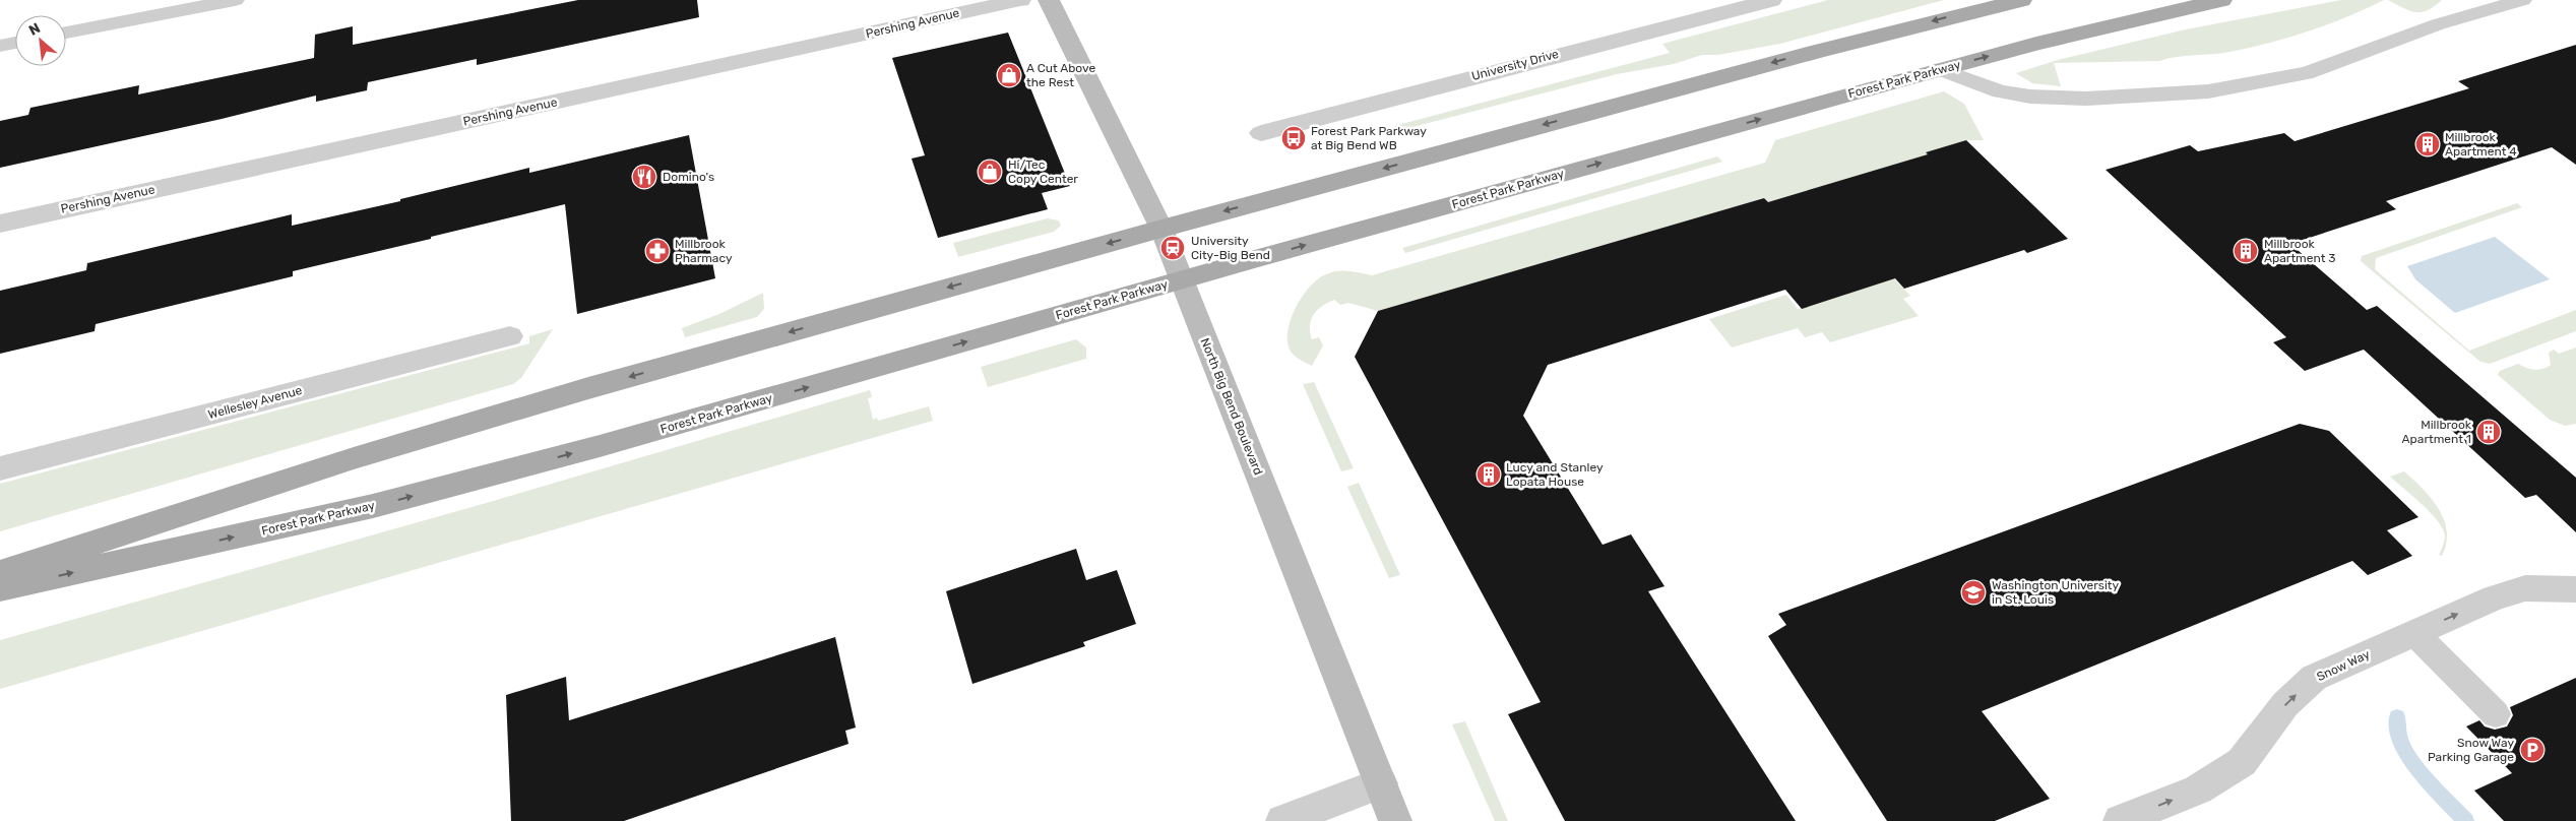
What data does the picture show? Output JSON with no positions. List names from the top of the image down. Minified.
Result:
{"streets":{"main road":["Forest Park Parkway","North Big Bend Boulevard"],"street":["Pershing Avenue","University Drive","Wellesley Avenue","Snow Way"]},"crossings":[["Forest Park Parkway","North Big Bend Boulevard"]],"one_way":["Snow Way"],"places":{"shop":["A Cut Above the Rest","Hi/Tec Copy Center"],"bus stop":["Forest Park Parkway at Big Bend WB"],"building":["Millbrook Apartment 4","Millbrook Apartment 3","Millbrook Apartment 1","Lucy and Stanley Lopata House"],"restaurant":["Domino's"],"station":["University City-Big Bend"],"pharmacy":["Millbrook Pharmacy"],"school or university":["Washington University in St. Louis"],"parking":["Snow Way Parking Garage"]},"north":"top left"}
